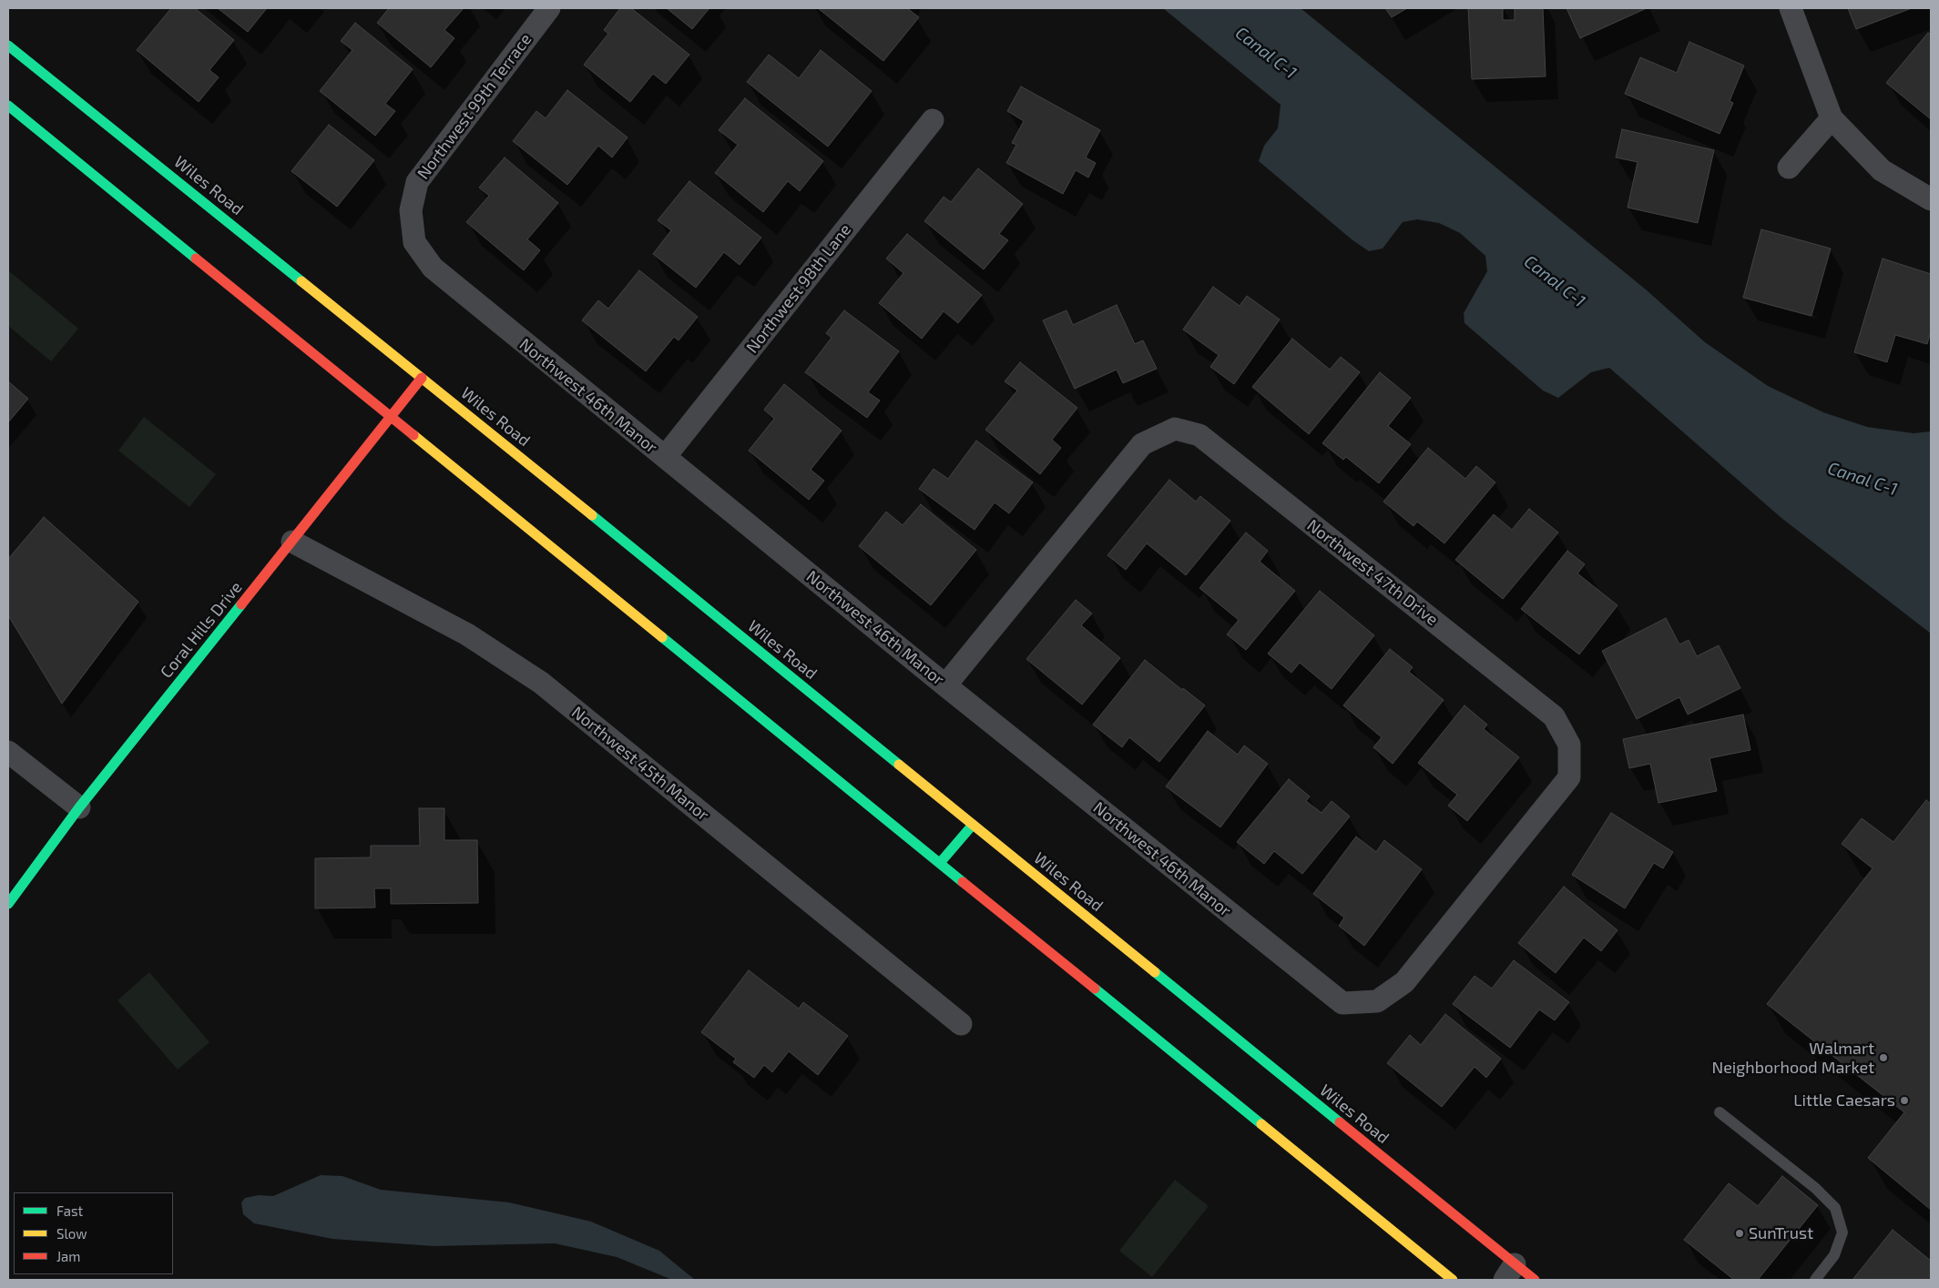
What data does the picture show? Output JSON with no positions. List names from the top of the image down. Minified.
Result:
{"streets":{"main road":["Wiles Road","Coral Hills Drive"],"street":["Northwest 99th Terrace","Northwest 98th Lane","Northwest 46th Manor","Northwest 47th Drive","Northwest 45th Manor"]},"crossings":[["Northwest 99th Terrace","Northwest 46th Manor"],["Wiles Road","Coral Hills Drive"],["Northwest 98th Lane","Northwest 46th Manor"],["Northwest 46th Manor","Northwest 47th Drive"],["Coral Hills Drive","Northwest 45th Manor"]],"water":["Canal C-1"],"places":["Walmart Neighborhood Market","Little Caesars","SunTrust"],"legend":["Fast","Slow","Jam"]}
